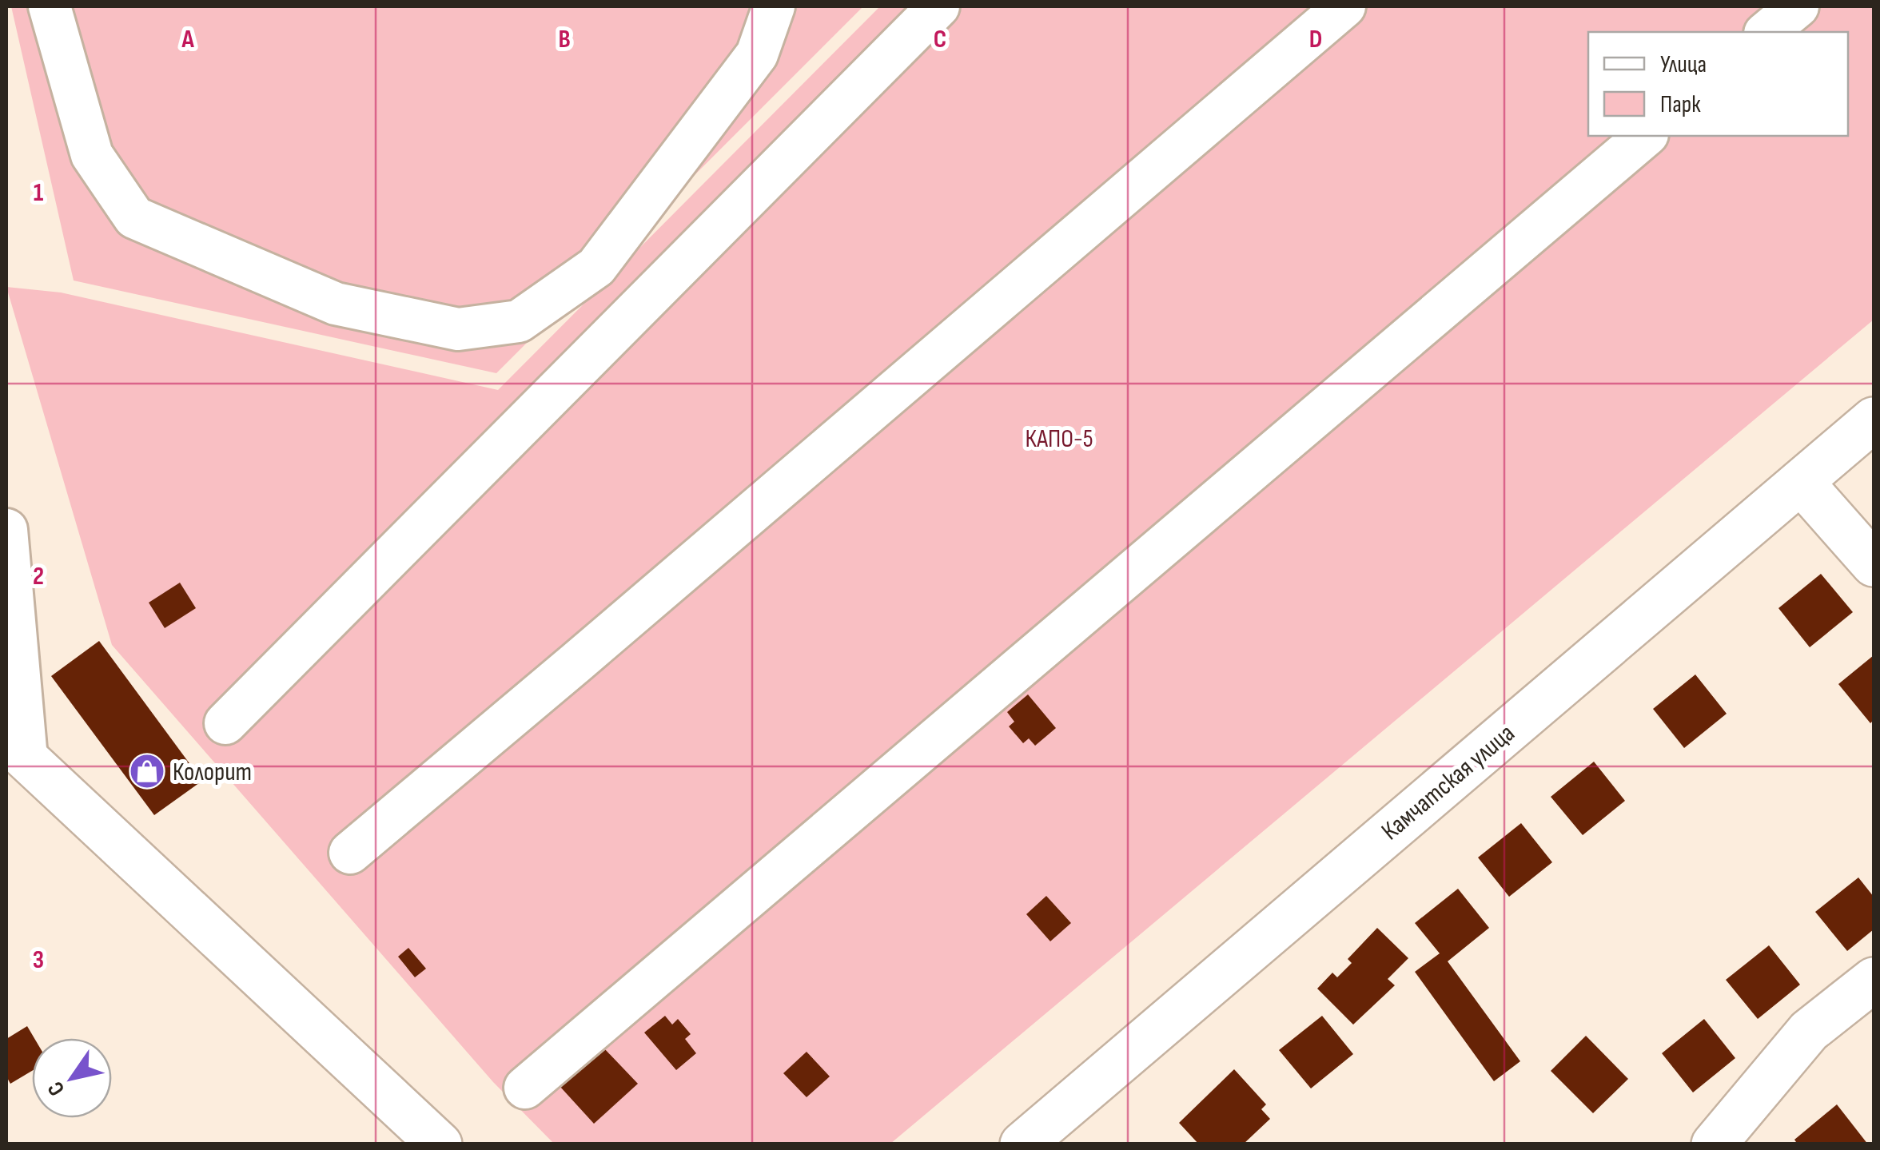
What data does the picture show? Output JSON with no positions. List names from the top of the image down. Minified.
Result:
{"streets":{"main road":["Камчатская улица"]},"parks":["КАПО-5"],"places":{"shop":["Колорит"]},"legend":["Улица","Парк"],"north":"bottom left","grid":{"columns":["A","B","C","D"],"rows":["1","2","3"]}}
